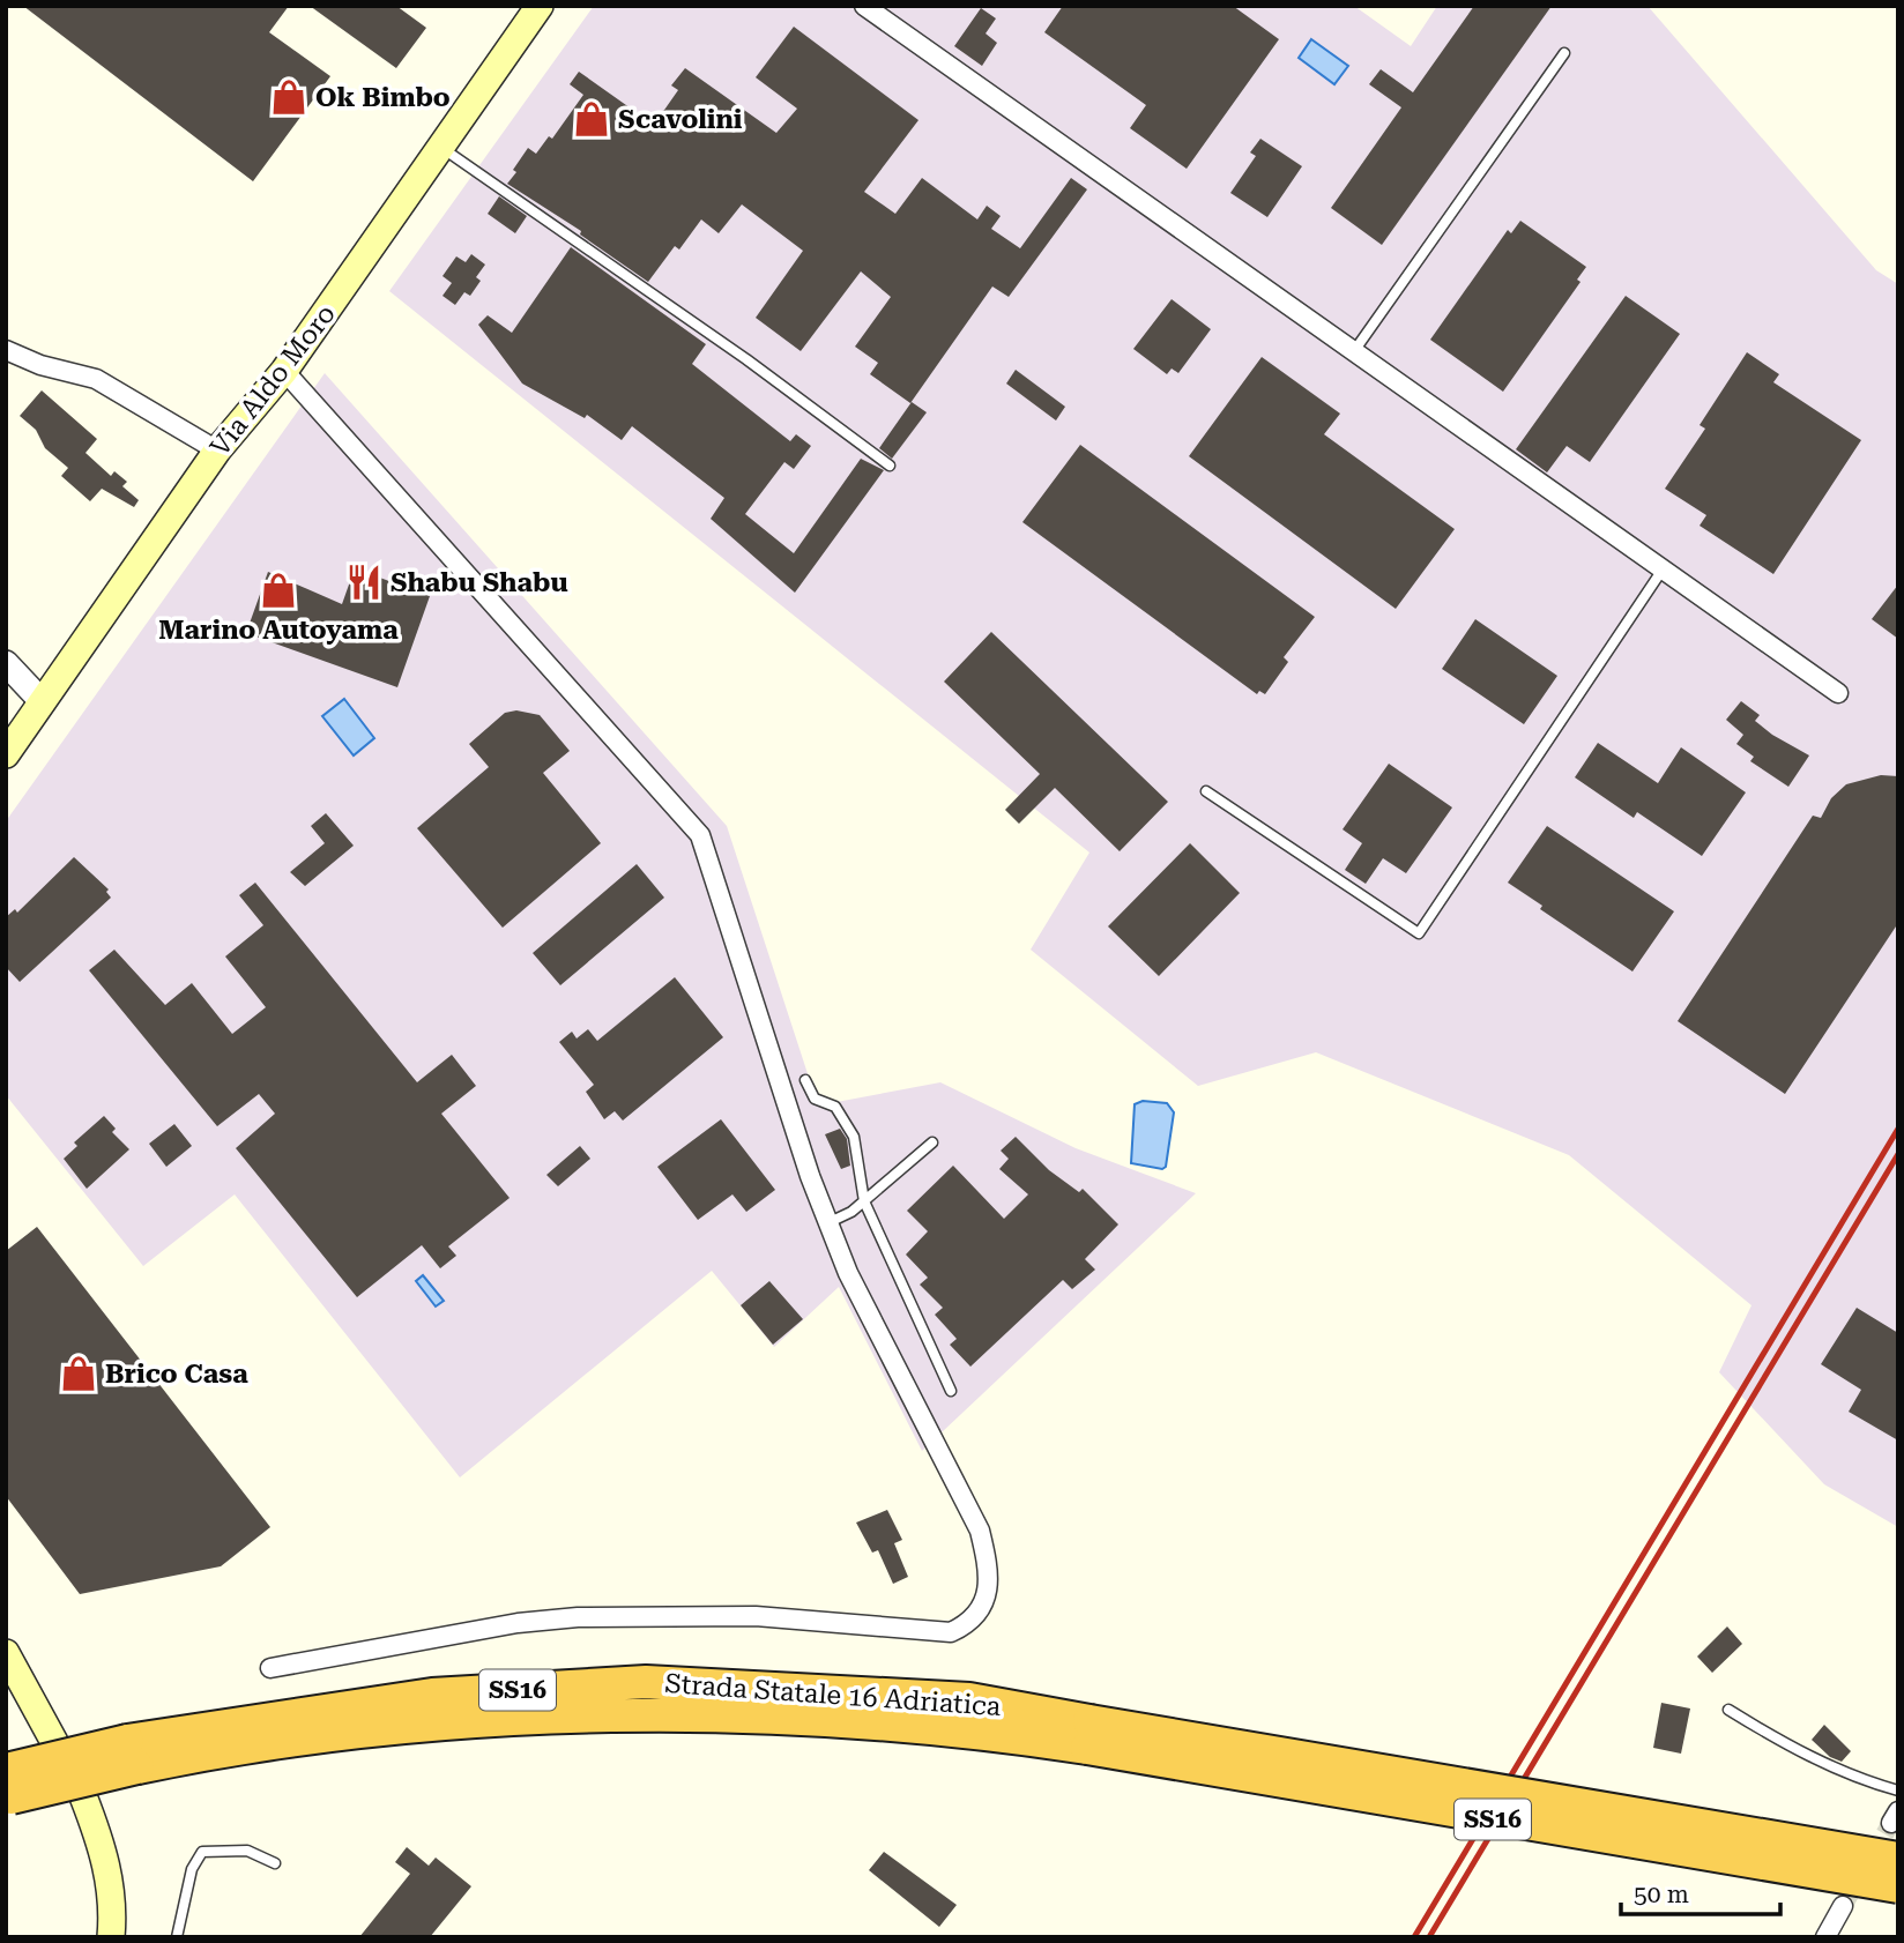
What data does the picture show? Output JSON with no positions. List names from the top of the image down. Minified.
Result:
{"streets":{"highway":["SS16","Strada Statale 16 Adriatica"],"main road":["Via Aldo Moro"]},"places":{"shop":["Ok Bimbo","Scavolini","Marino Autoyama","Brico Casa"],"restaurant":["Shabu Shabu"]},"scale_bar":"50 m"}
